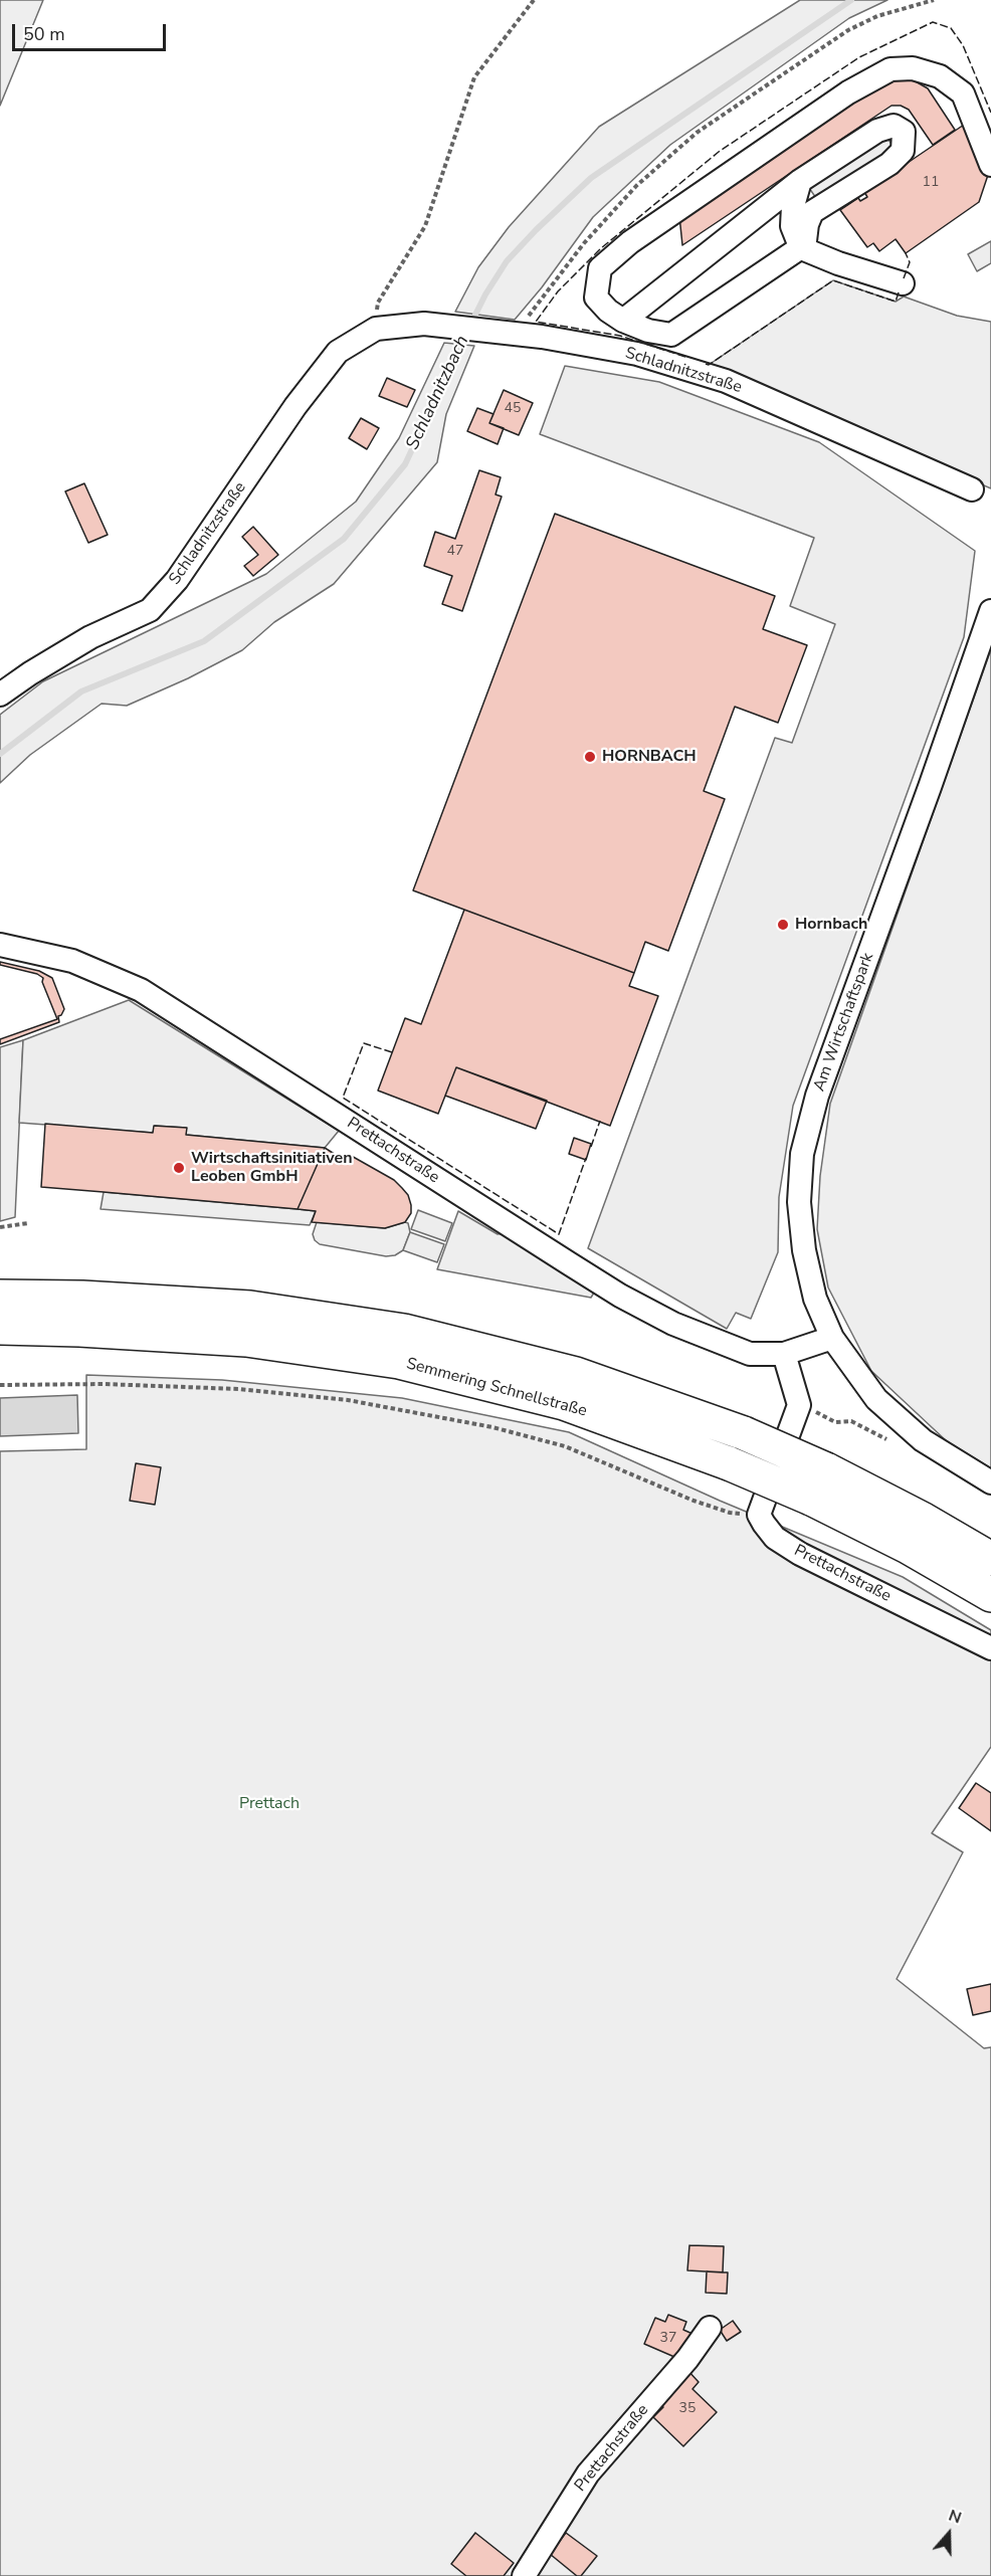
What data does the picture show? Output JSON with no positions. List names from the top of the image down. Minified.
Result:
{"streets":{"highway":["Semmering Schnellstraße"],"street":["Schladnitzstraße","Am Wirtschaftspark","Prettachstraße"]},"crossings":[["Am Wirtschaftspark","Prettachstraße"]],"water":["Schladnitzbach"],"parks":["Prettach"],"places":["HORNBACH","Hornbach","Wirtschaftsinitiativen Leoben GmbH"],"house_numbers":["11","45","47","37","35"],"scale_bar":"50 m","north":"top"}
